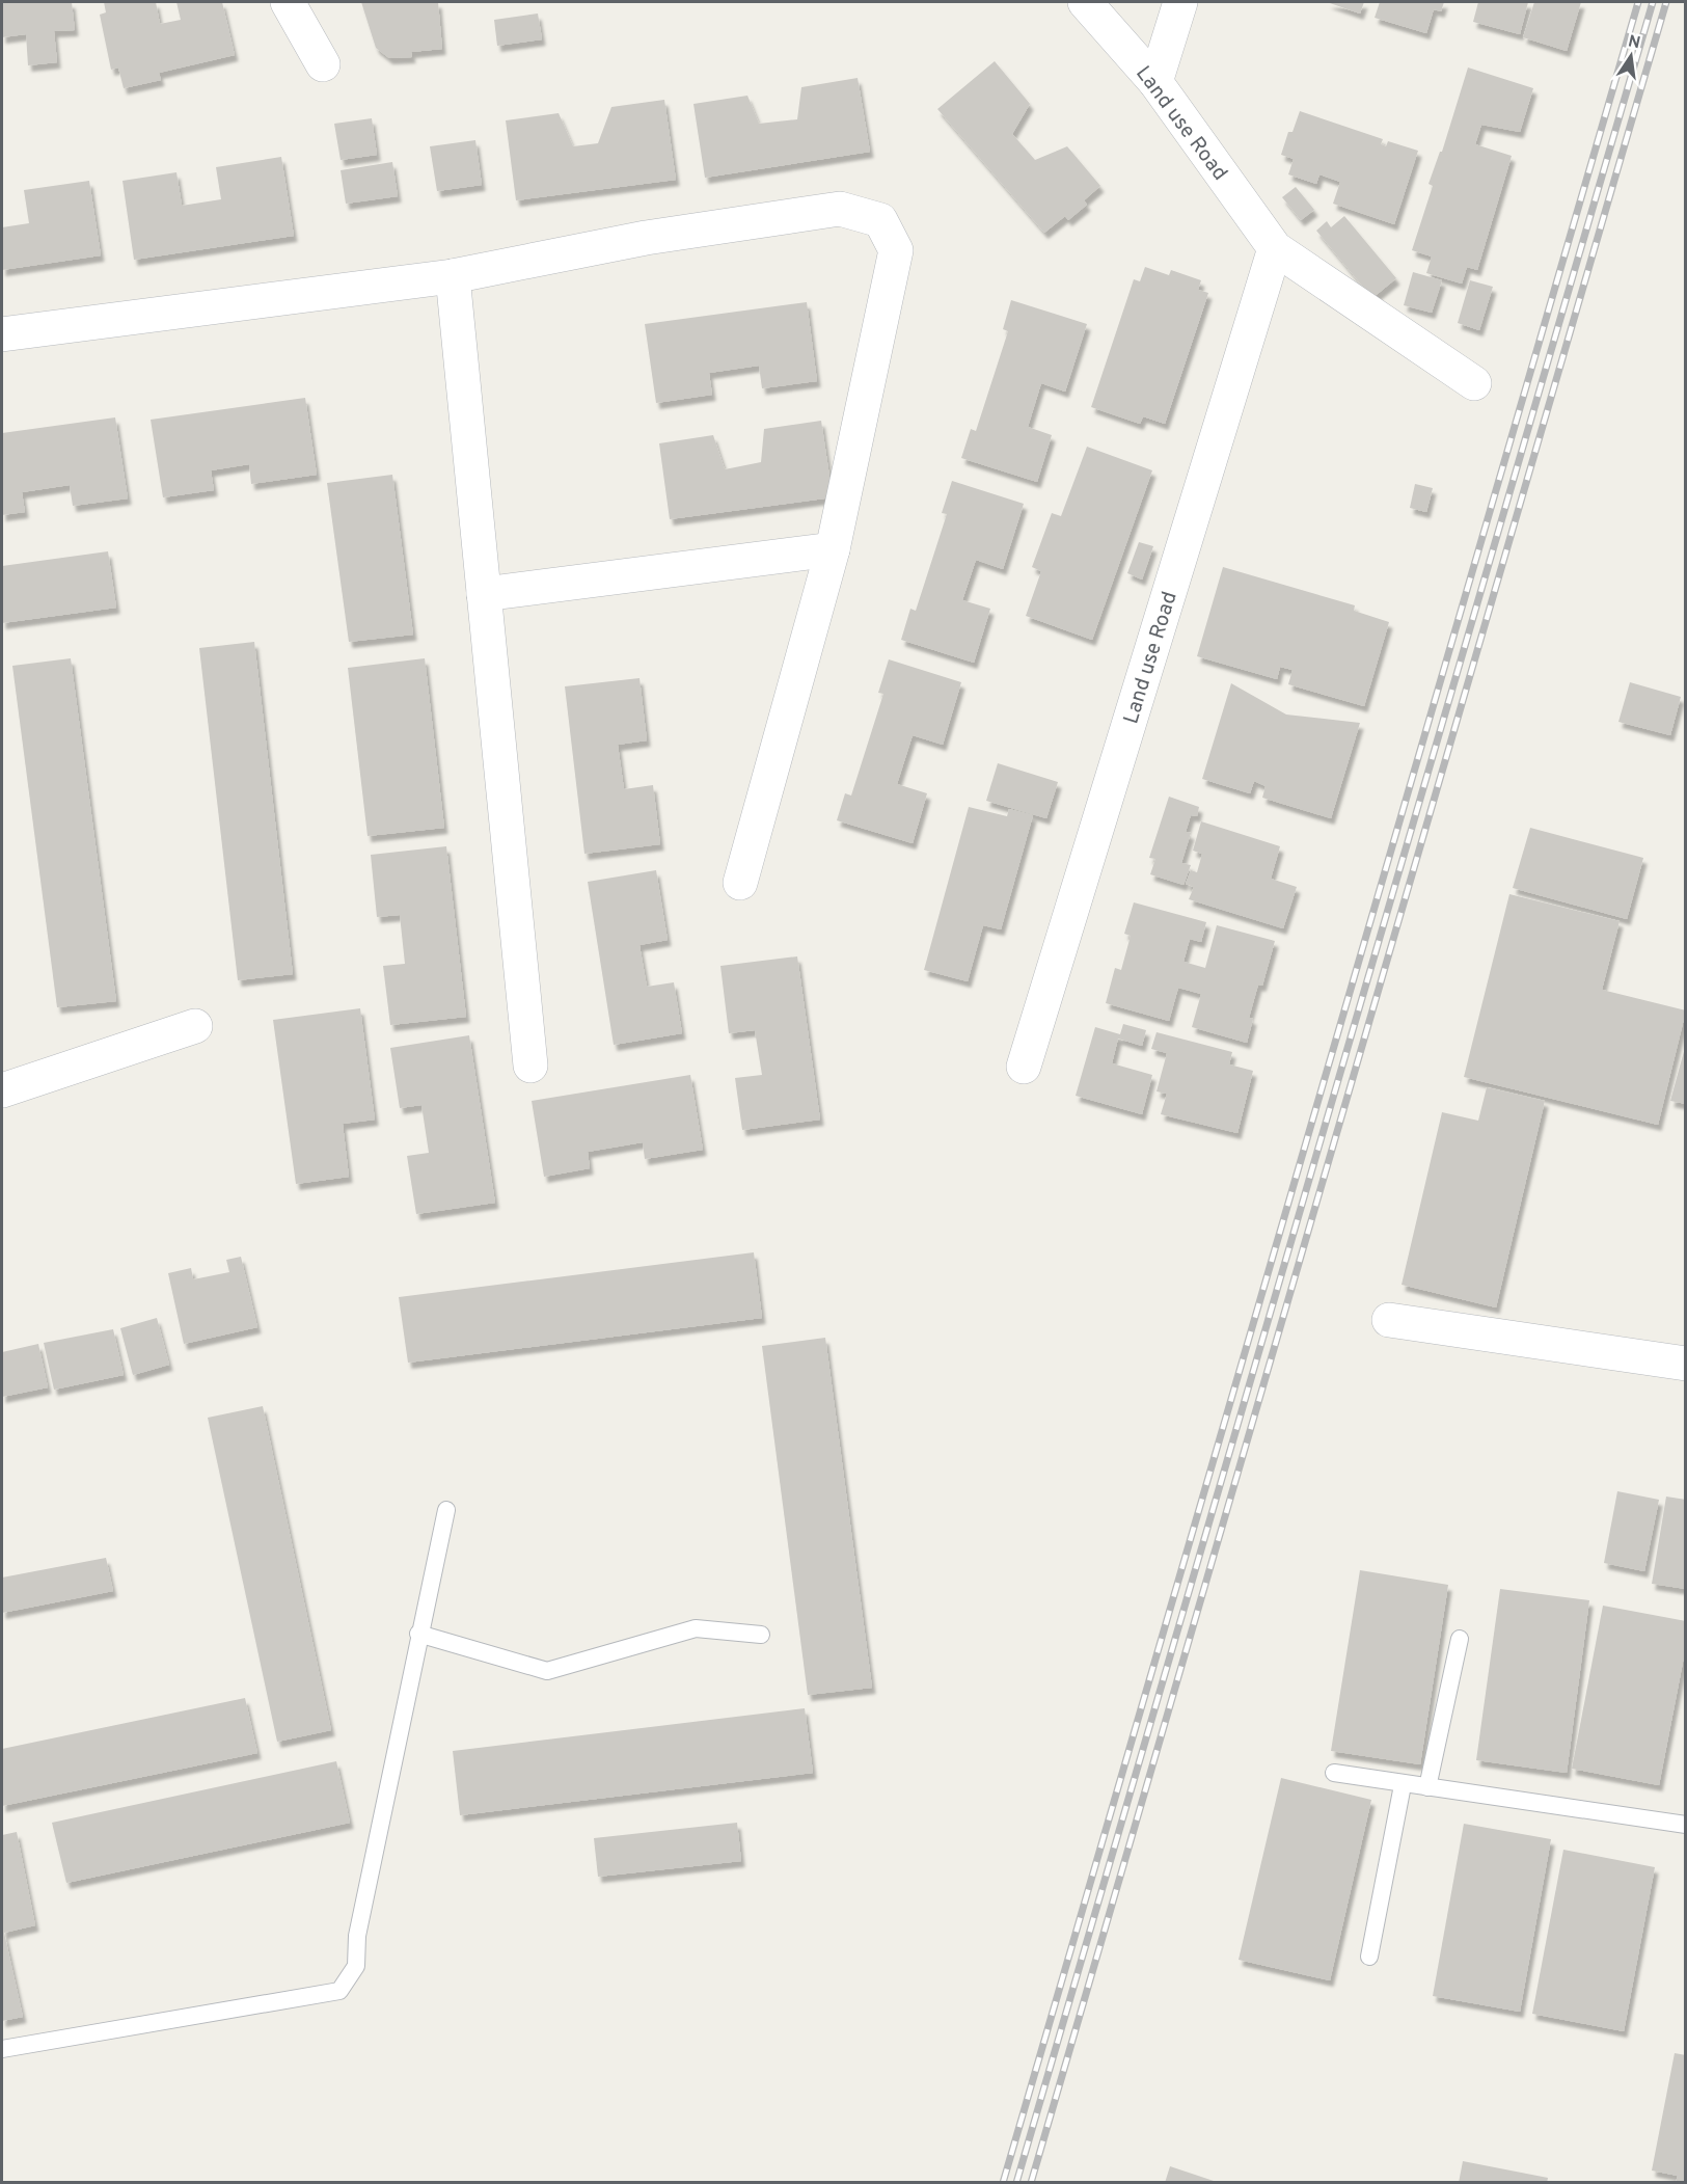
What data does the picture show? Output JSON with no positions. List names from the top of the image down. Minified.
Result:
{"streets":{"street":["Land use Road"]},"north":"top"}
